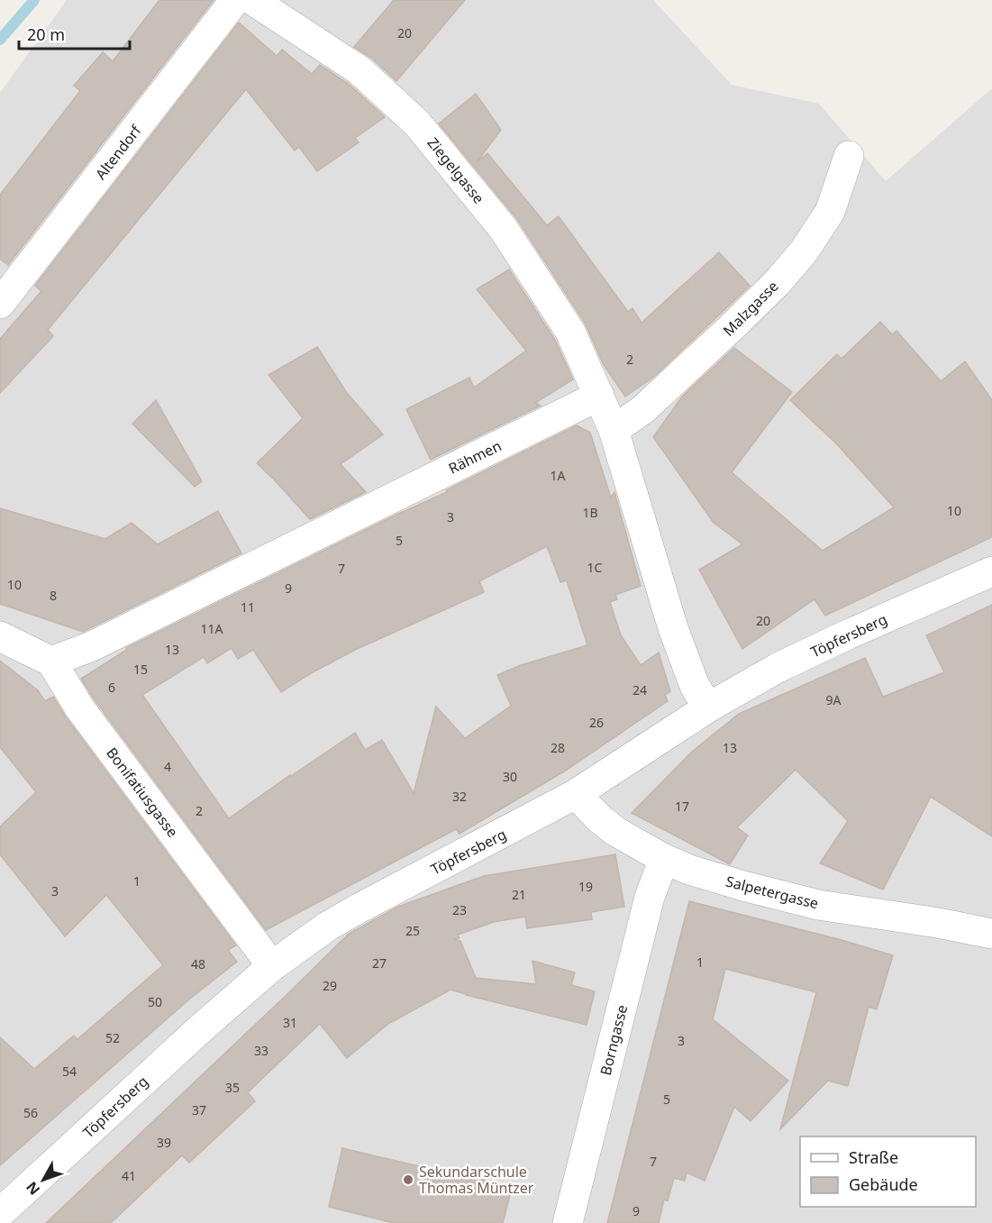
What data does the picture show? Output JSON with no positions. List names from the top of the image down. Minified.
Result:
{"streets":{"street":["Altendorf","Ziegelgasse","Malzgasse","Rähmen","Töpfersberg","Bonifatiusgasse","Salpetergasse","Borngasse"]},"crossings":[["Ziegelgasse","Rähmen"],["Rähmen","Bonifatiusgasse"],["Töpfersberg","Bonifatiusgasse"],["Töpfersberg","Salpetergasse"],["Salpetergasse","Borngasse"]],"places":["Sekundarschule Thomas Müntzer"],"house_numbers":["20","2","1A","10","1B","3","5","1C","7","10","9","8","11","20","11A","13","15","6","24","9A","26","28","13","4","30","32","17","2","1","19","3","21","23","25","1","27","48","29","50","31","52","3","33","54","35","5","37","56","39","7","41","9"],"legend":["Straße","Gebäude"],"scale_bar":"20 m","north":"bottom left"}
